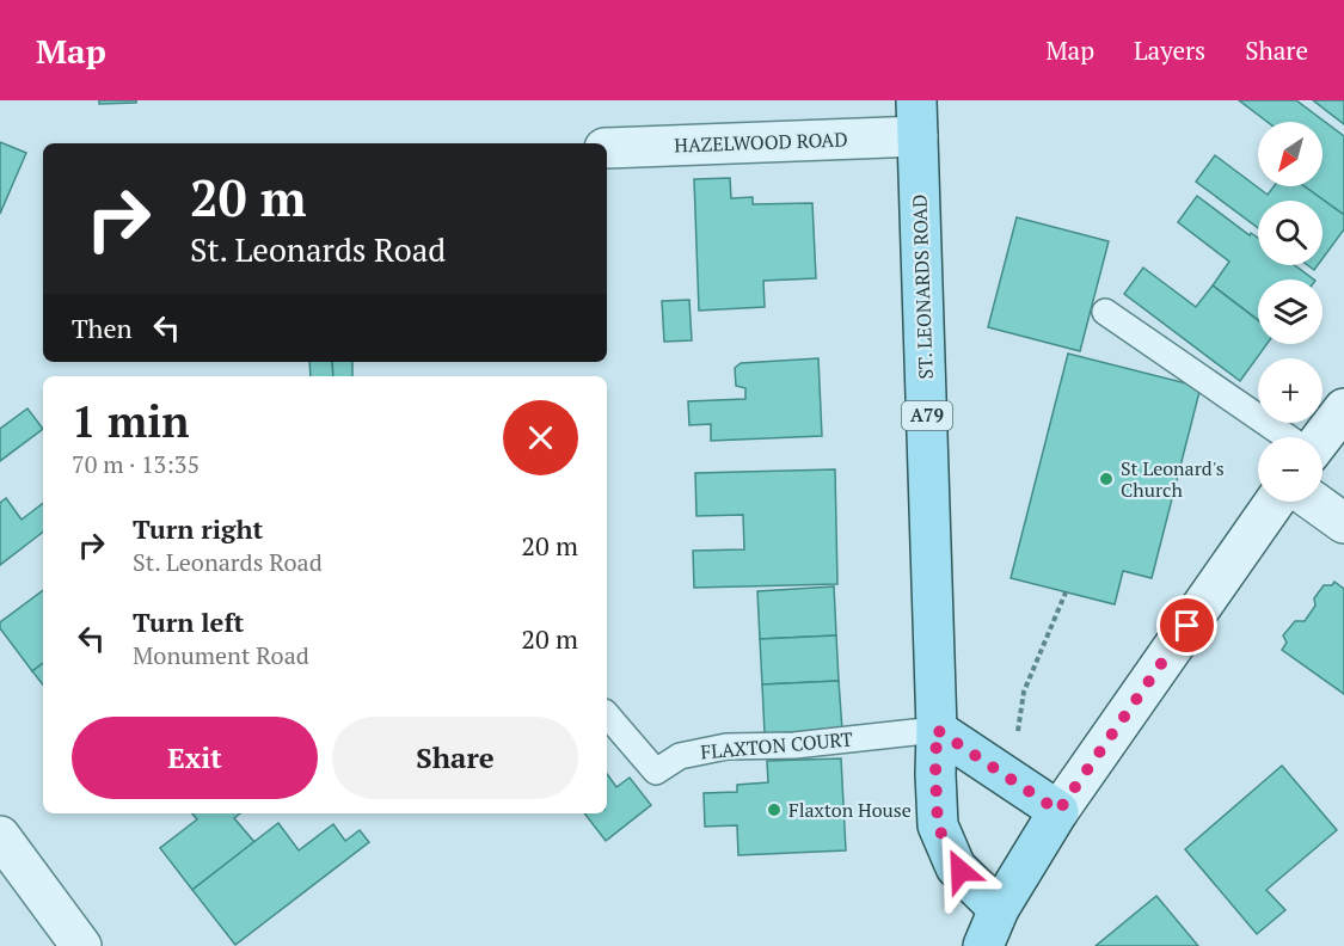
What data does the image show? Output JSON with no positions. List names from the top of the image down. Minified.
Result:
{"streets":{"main road":["ST. LEONARDS ROAD","A79"],"street":["HAZELWOOD ROAD"],"lane":["FLAXTON COURT"]},"crossings":[["HAZELWOOD ROAD","ST. LEONARDS ROAD"],["ST. LEONARDS ROAD","FLAXTON COURT"]],"places":["St Leonard's Church","Flaxton House"],"north":"bottom left","page":{"header":"Map","nav":["Map","Layers","Share"],"map_buttons":["+","−"],"turn":["20 m","St. Leonards Road"],"then":"Then","heading":["1 min","70 m · 13:35"],"list":[{"name":"Turn right","note":"St. Leonards Road","value":"20 m"},{"name":"Turn left","note":"Monument Road","value":"20 m"}],"buttons":["Exit","Share"]}}
